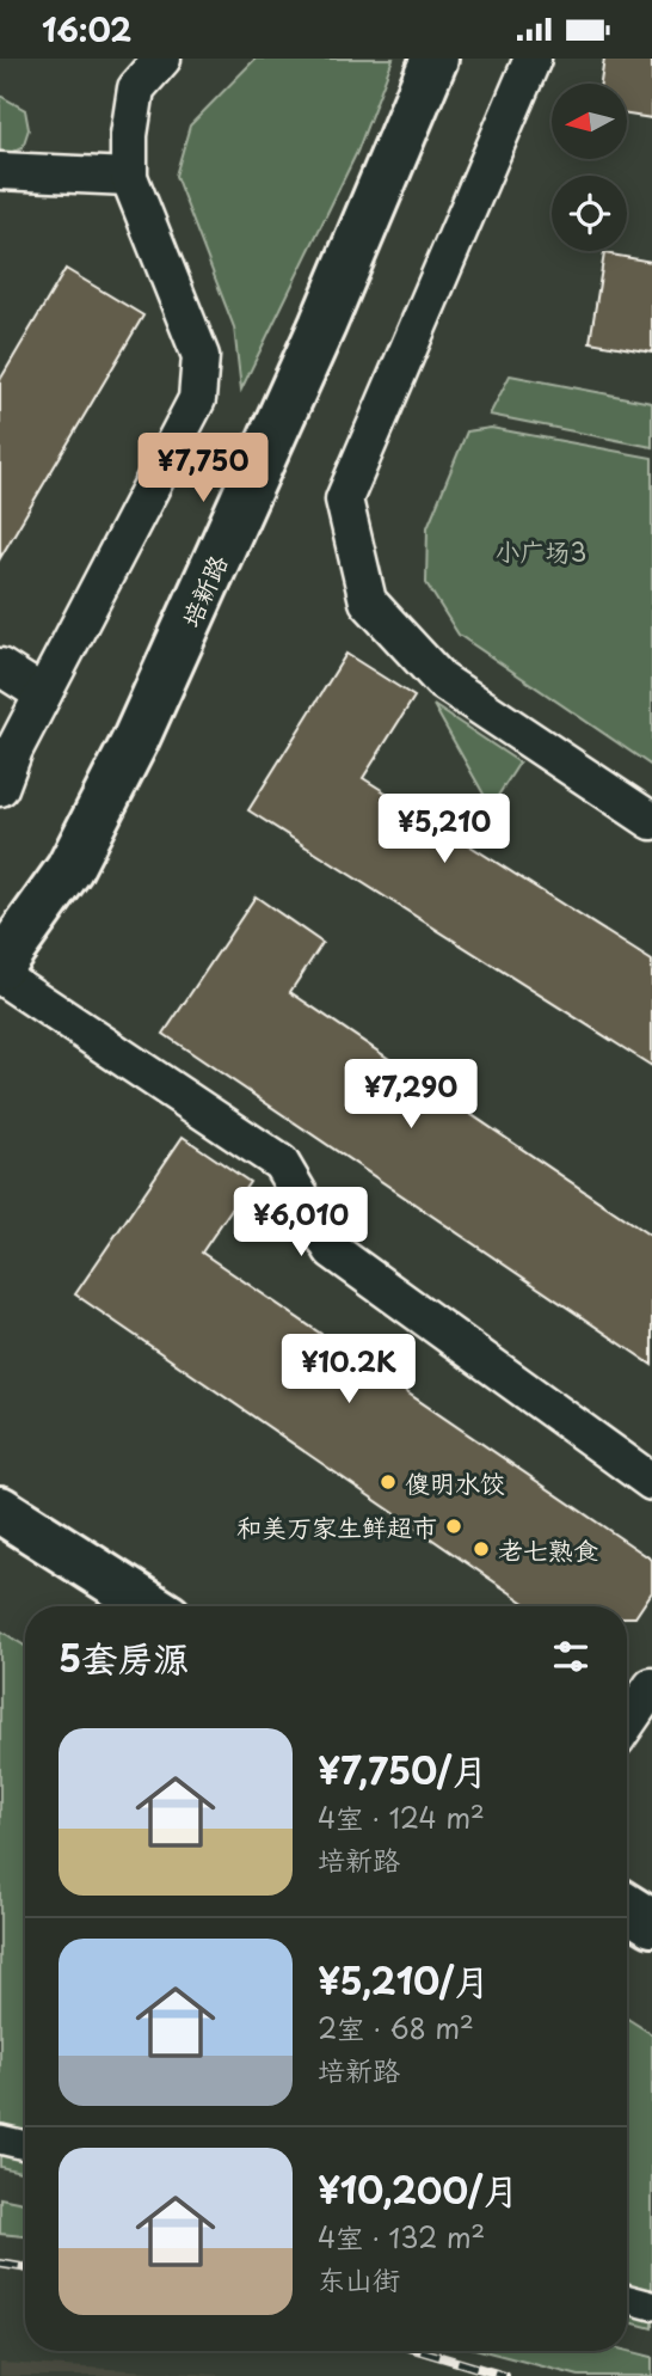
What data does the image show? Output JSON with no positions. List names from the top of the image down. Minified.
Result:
{"streets":{"main road":["培新路"]},"parks":["小广场3"],"places":["傻明水饺","和美万家生鲜超市","老七熟食"],"north":"left","page":{"status":"16:02","price":["¥7,750","¥5,210","¥7,290","¥6,010","¥10.2K"],"heading":"5套房源","list":[{"name":"¥7,750/月","note":"4室 · 124 m² · 培新路"},{"name":"¥5,210/月","note":"2室 · 68 m² · 培新路"},{"name":"¥10,200/月","note":"4室 · 132 m² · 东山街"}]}}
